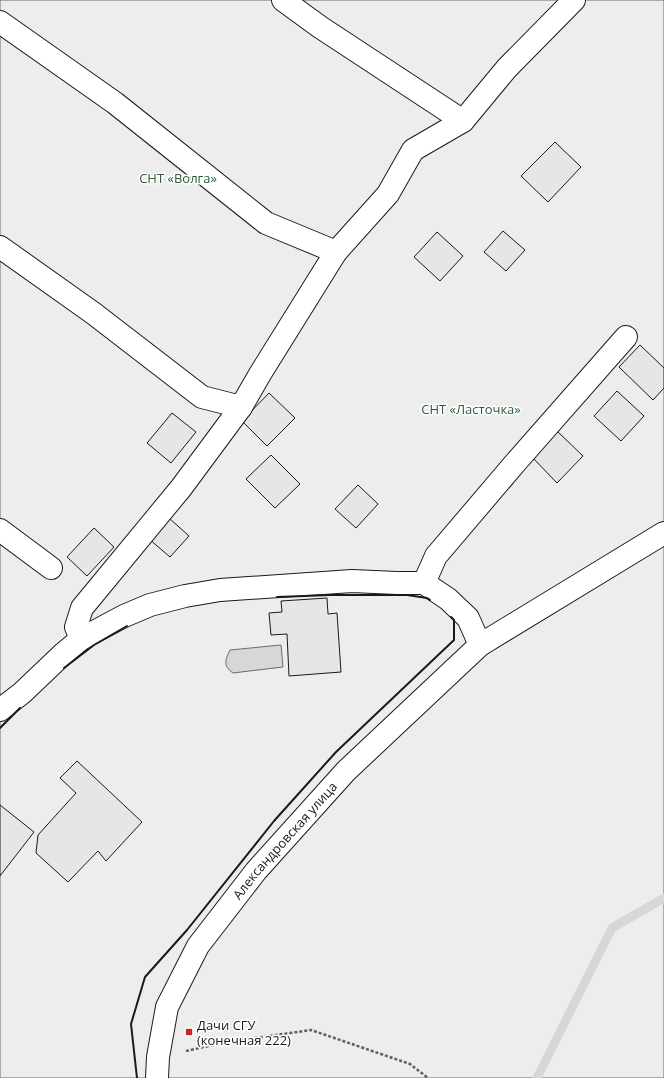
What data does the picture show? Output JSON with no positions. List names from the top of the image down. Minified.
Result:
{"streets":{"street":["Александровская улица"]},"parks":["СНТ «Волга»","СНТ «Ласточка»"],"places":{"transit":["Дачи СГУ (конечная 222)"]}}
